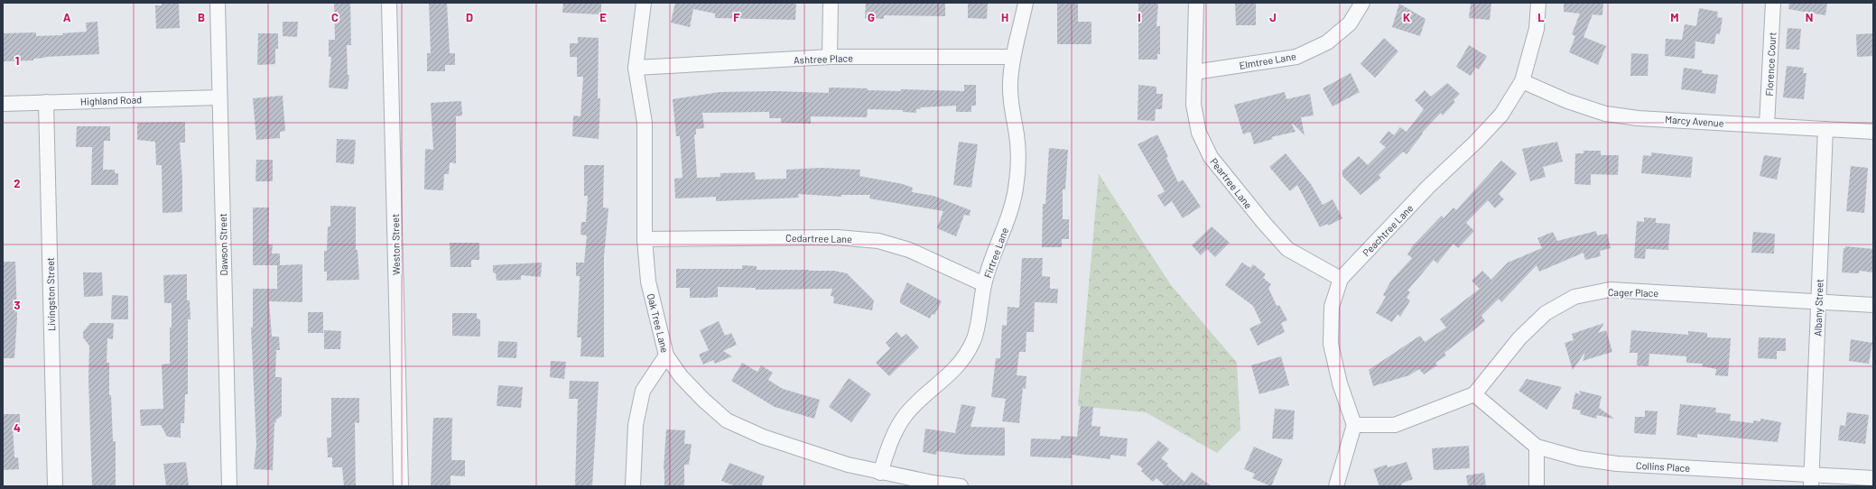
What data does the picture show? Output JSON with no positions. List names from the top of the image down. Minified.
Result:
{"streets":{"street":["Ashtree Place","Elmtree Lane","Florence Court","Highland Road","Marcy Avenue","Peartree Lane","Peachtree Lane","Cedartree Lane","Dawson Street","Weston Street","Firtree Lane","Cager Place","Livingston Street","Albany Street","Oak Tree Lane","Collins Place"]},"crossings":[["Ashtree Place","Firtree Lane"],["Ashtree Place","Oak Tree Lane"],["Elmtree Lane","Peartree Lane"],["Florence Court","Marcy Avenue"],["Highland Road","Dawson Street"],["Highland Road","Livingston Street"],["Marcy Avenue","Peachtree Lane"],["Marcy Avenue","Albany Street"],["Peartree Lane","Peachtree Lane"],["Peachtree Lane","Cager Place"],["Cedartree Lane","Firtree Lane"],["Cedartree Lane","Oak Tree Lane"],["Firtree Lane","Oak Tree Lane"],["Cager Place","Albany Street"],["Cager Place","Collins Place"],["Albany Street","Collins Place"]],"grid":{"columns":["A","B","C","D","E","F","G","H","I","J","K","L","M","N"],"rows":["1","2","3","4"]}}
